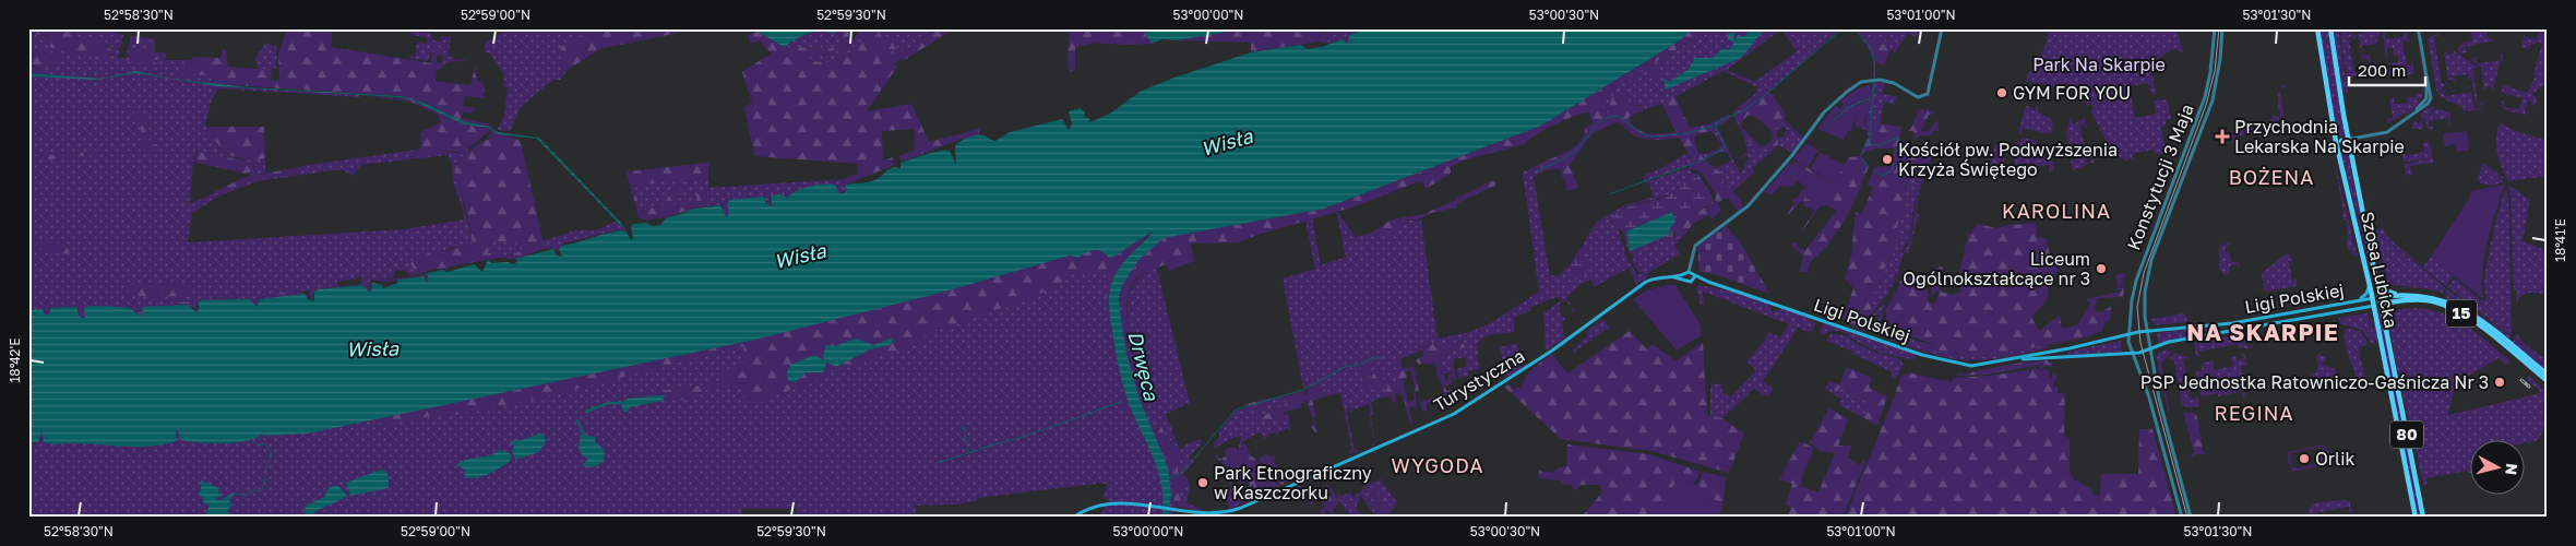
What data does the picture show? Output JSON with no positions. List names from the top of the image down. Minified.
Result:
{"streets":{"main road":["Szosa Lubicka","Ligi Polskiej","15","Turystyczna","80"],"street":["Konstytucji 3 Maja"]},"crossings":[["Konstytucji 3 Maja","Ligi Polskiej"],["Szosa Lubicka","Ligi Polskiej"],["Szosa Lubicka","15"],["Ligi Polskiej","15"],["Ligi Polskiej","Turystyczna"]],"districts":["BOŻENA","KAROLINA","NA SKARPIE","REGINA","WYGODA"],"water":["Wisła","Drwęca"],"parks":["Park Na Skarpie"],"places":{"other":["GYM FOR YOU","Kościół pw. Podwyższenia Krzyża Świętego","Liceum Ogólnokształcące nr 3","PSP Jednostka Ratowniczo-Gaśnicza Nr 3","Orlik","Park Etnograficzny w Kaszczorku"],"health":["Przychodnia Lekarska Na Skarpie"]},"scale_bar":"200 m","north":"right","coordinates":["52°58'30\"N","52°59'00\"N","52°59'30\"N","53°00'00\"N","53°00'30\"N","53°01'00\"N","53°01'30\"N","18°41'E","18°42'E"]}
